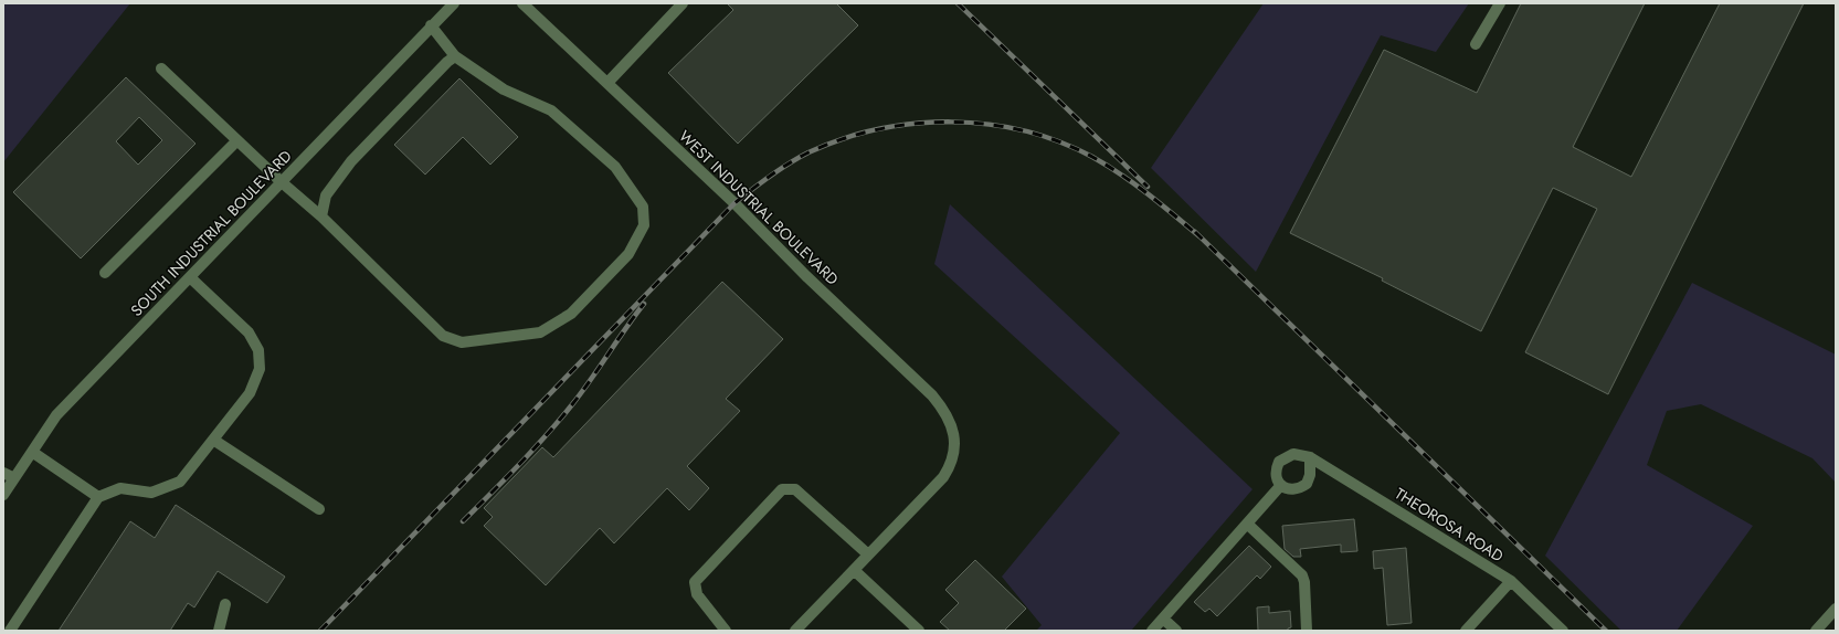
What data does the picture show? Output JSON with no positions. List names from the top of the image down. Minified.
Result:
{"streets":{"street":["WEST INDUSTRIAL BOULEVARD","SOUTH INDUSTRIAL BOULEVARD","THEOROSA ROAD"]}}
